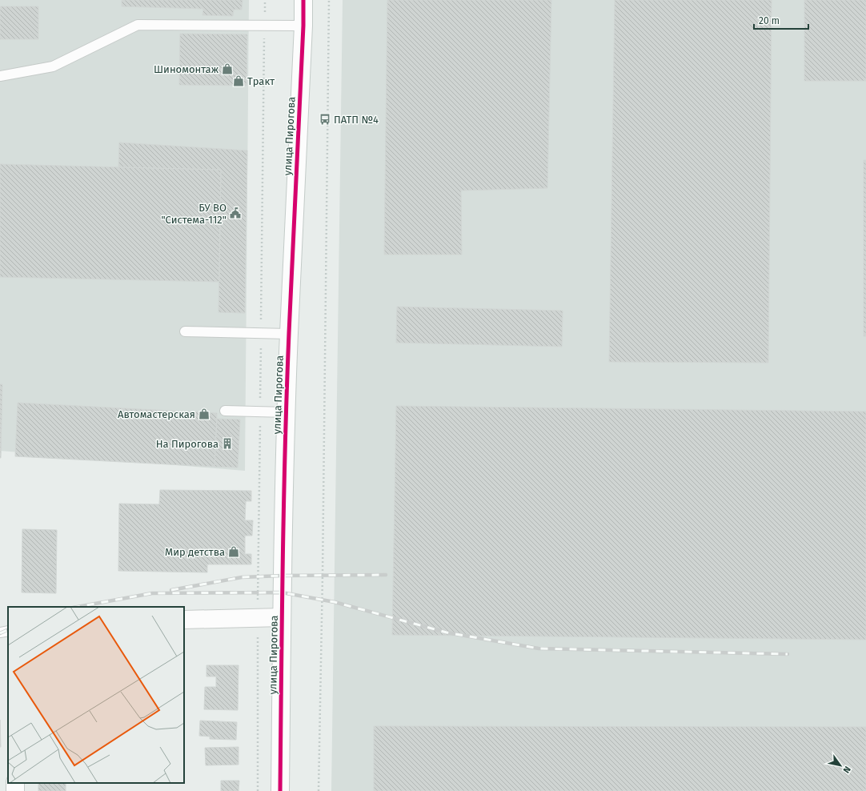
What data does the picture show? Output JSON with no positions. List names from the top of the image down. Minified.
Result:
{"streets":{"street":["улица Пирогова"]},"places":{"shop":["Шиномонтаж","Тракт","Автомастерская","Мир детства"],"bus stop":["ПАТП №4"],"public building":["БУ ВО \"Система-112\""],"building":["На Пирогова"]},"scale_bar":"20 m","north":"bottom right"}
